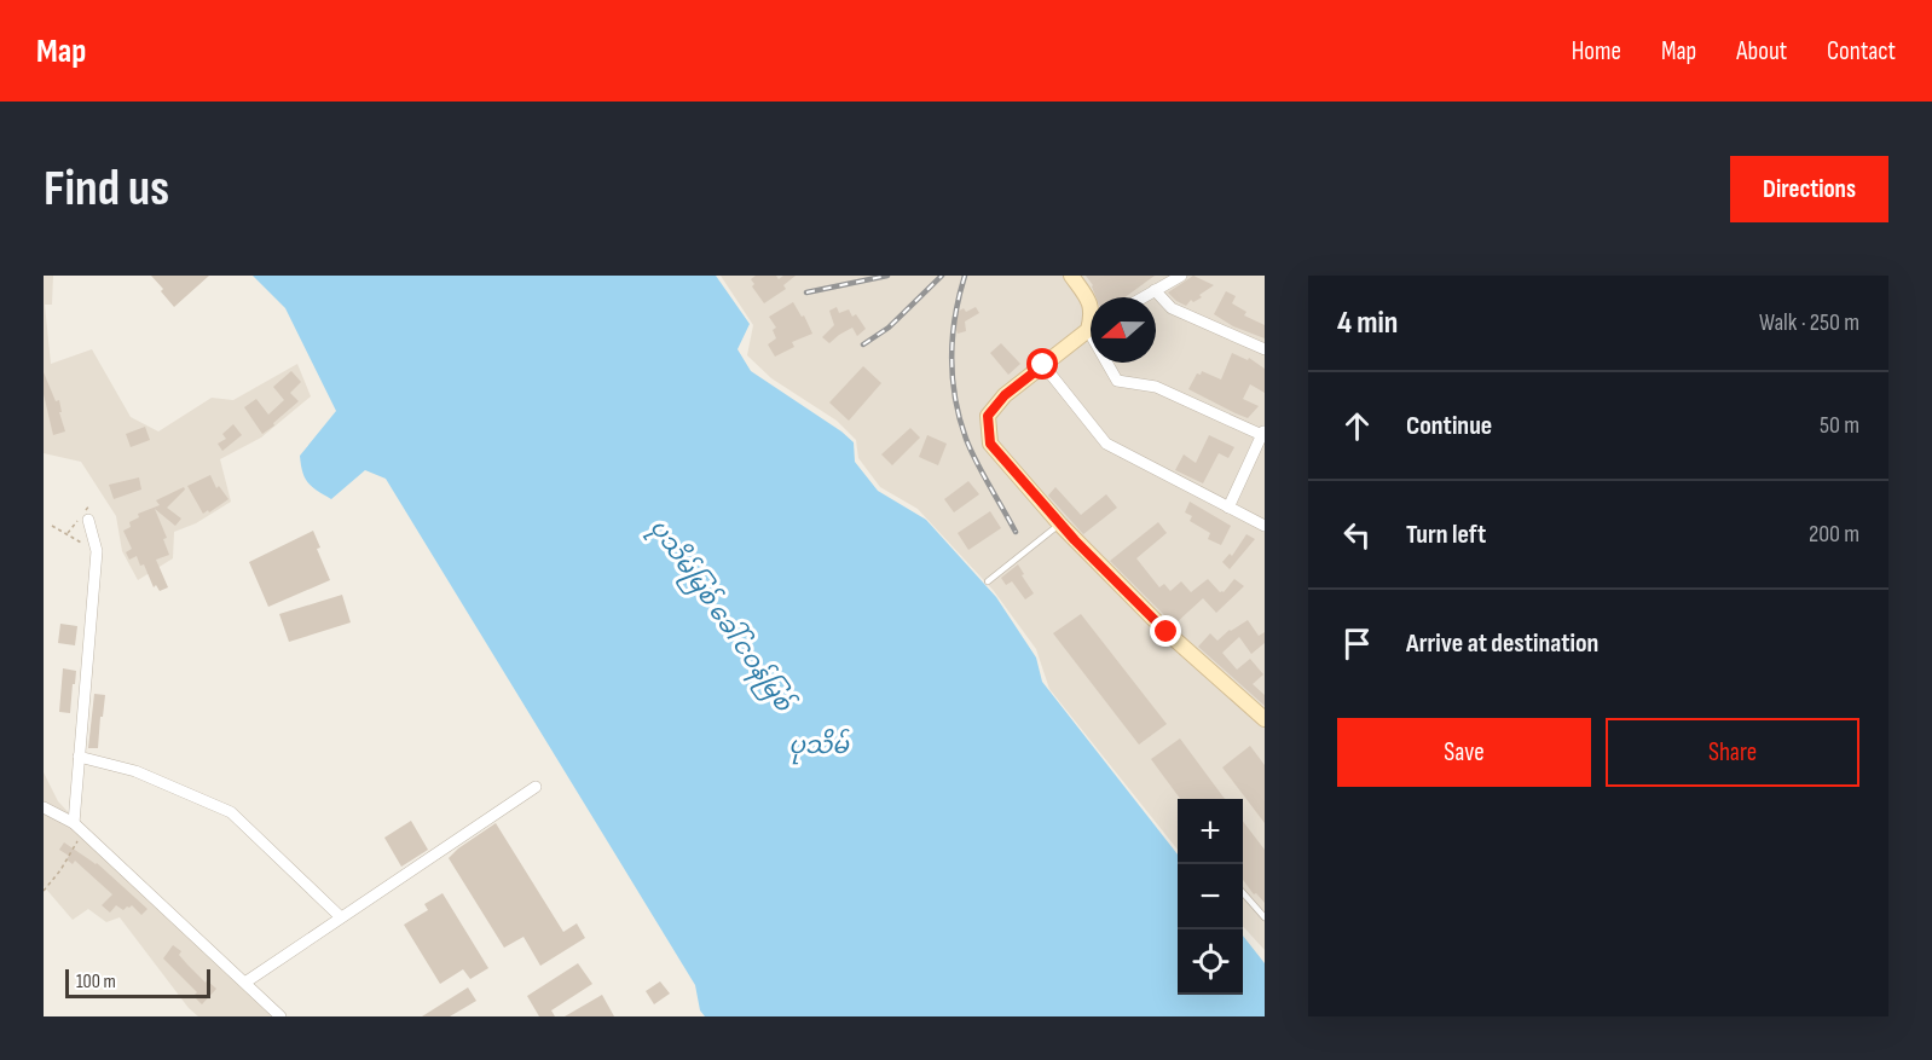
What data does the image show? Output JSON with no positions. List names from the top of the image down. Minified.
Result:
{"water":["ပုသိမ်မြစ် ခေါ် ငဝန်မြစ်","ပုသိမ်"],"scale_bar":"100 m","north":"left","page":{"header":"Map","nav":["Home","Map","About","Contact"],"buttons":["Directions",["Save","Share"]],"title":"Find us","heading":["4 min","Walk · 250 m"],"list":[["Continue","50 m"],["Turn left","200 m"],"Arrive at destination"],"map_buttons":["+","−"],"scale":"100 m"}}
